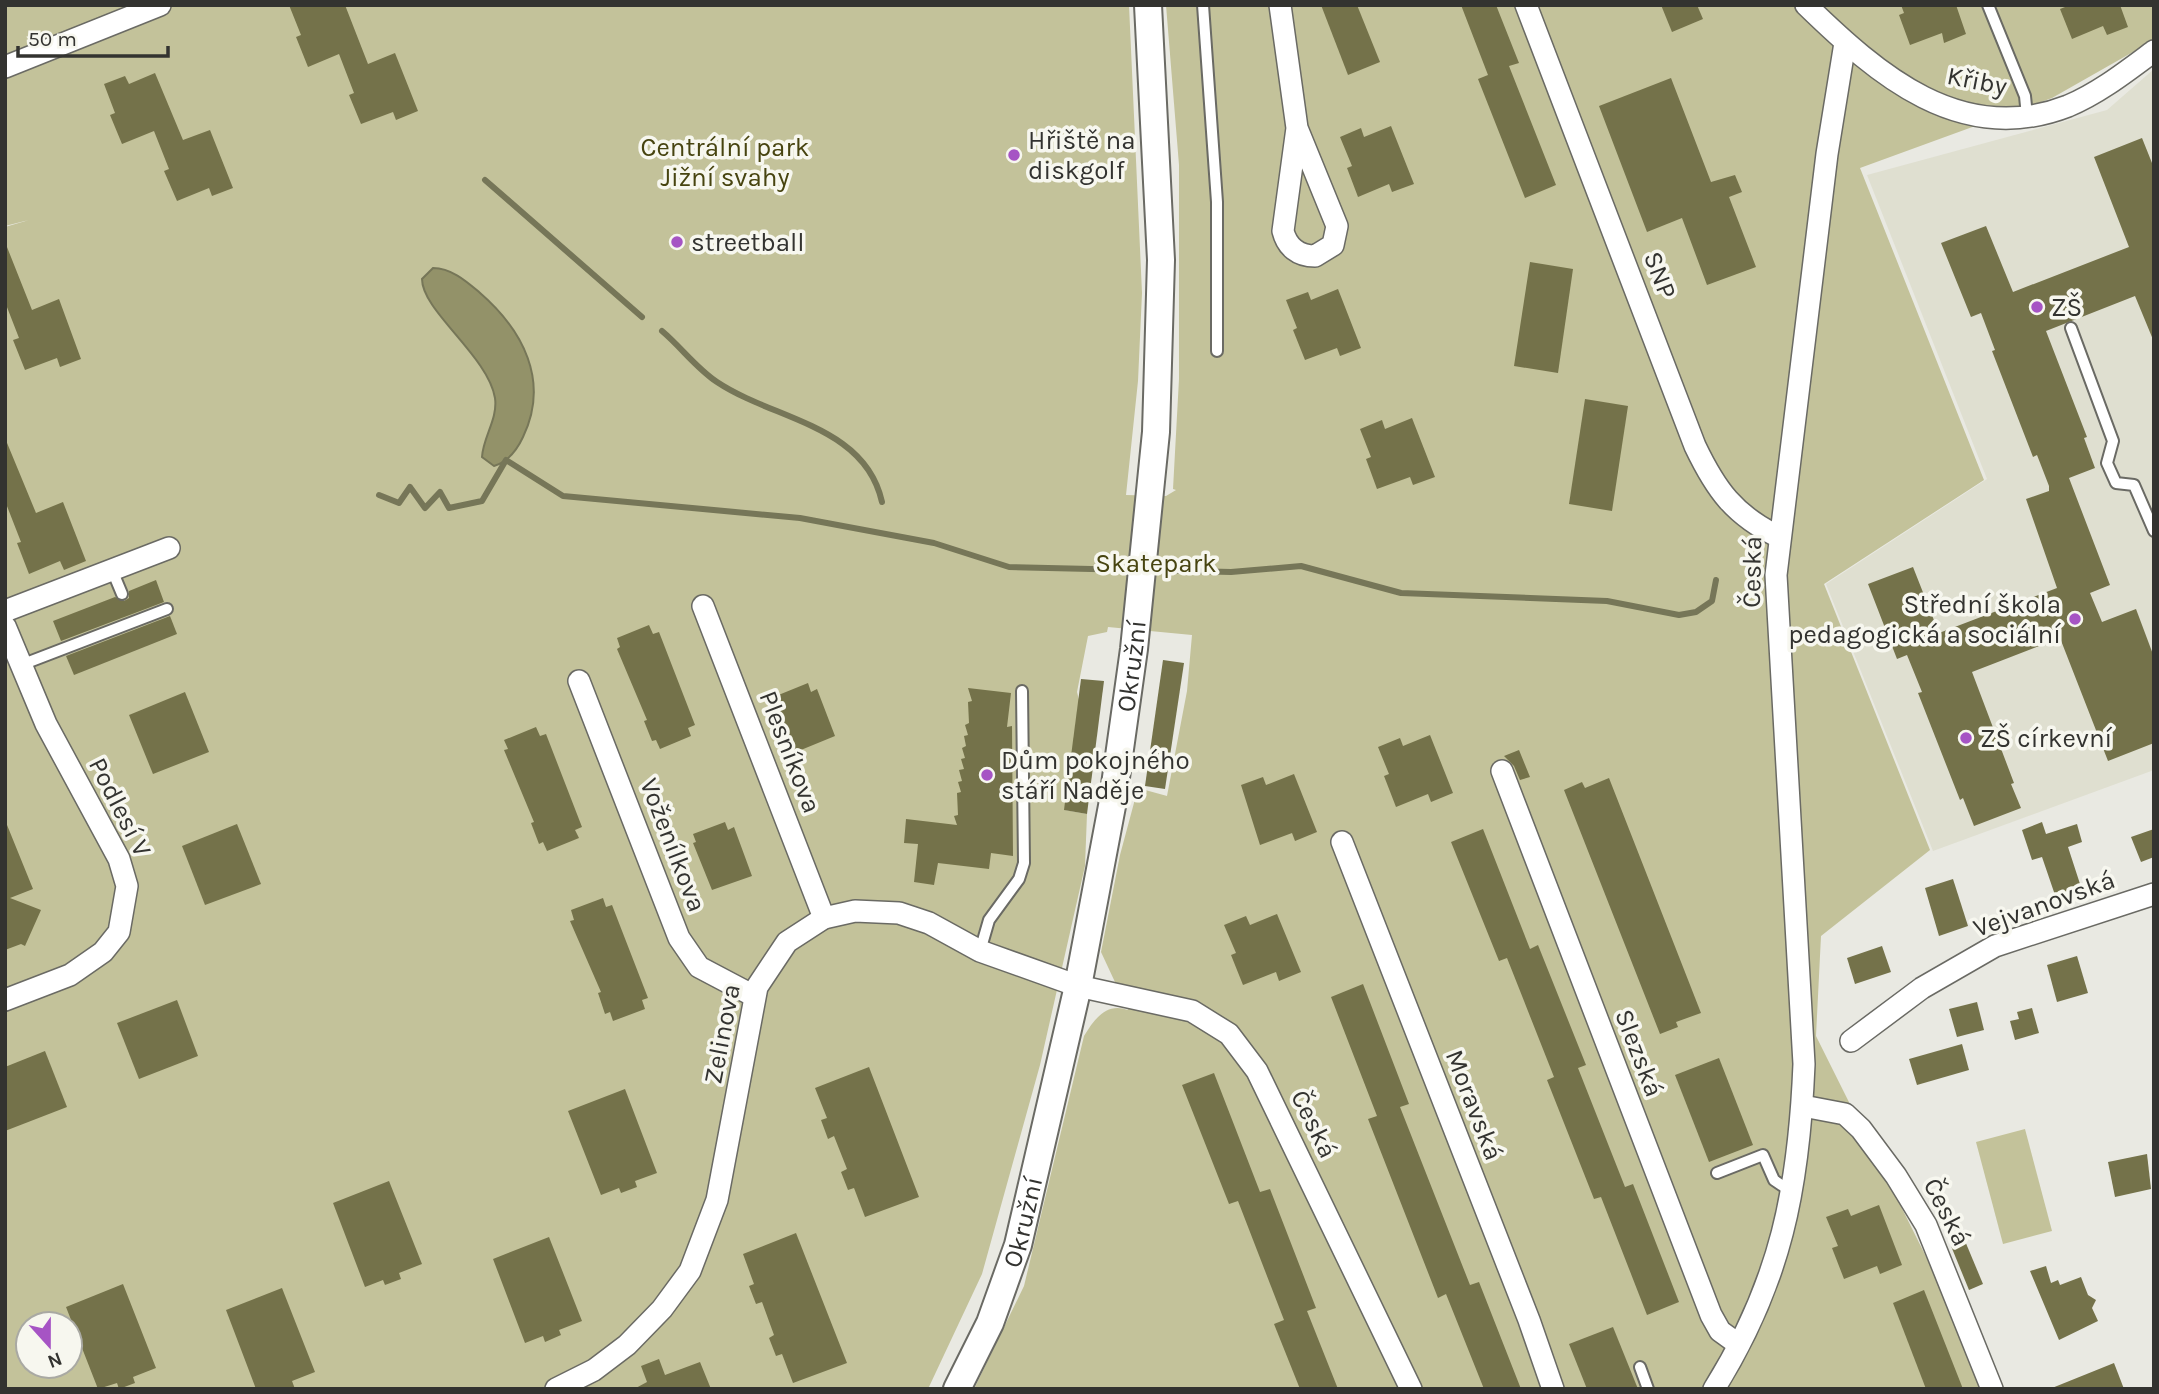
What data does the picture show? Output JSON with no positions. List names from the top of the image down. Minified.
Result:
{"streets":{"street":["Křiby","SNP","Česká","Okružní","Plesníkova","Podlesí V","Voženílkova","Vejvanovská","Zelinova","Slezská","Moravská"]},"crossings":[["Křiby","Česká"],["SNP","Česká"],["Česká","Okružní"],["Česká","Zelinova"],["Česká","Slezská"],["Okružní","Zelinova"],["Plesníkova","Zelinova"],["Voženílkova","Zelinova"]],"parks":["Centrální park Jižní svahy","Skatepark"],"places":["Hřiště na diskgolf","streetball","ZŠ","Střední škola pedagogická a sociální","ZŠ církevní","Dům pokojného stáří Naděje"],"scale_bar":"50 m","north":"bottom"}
